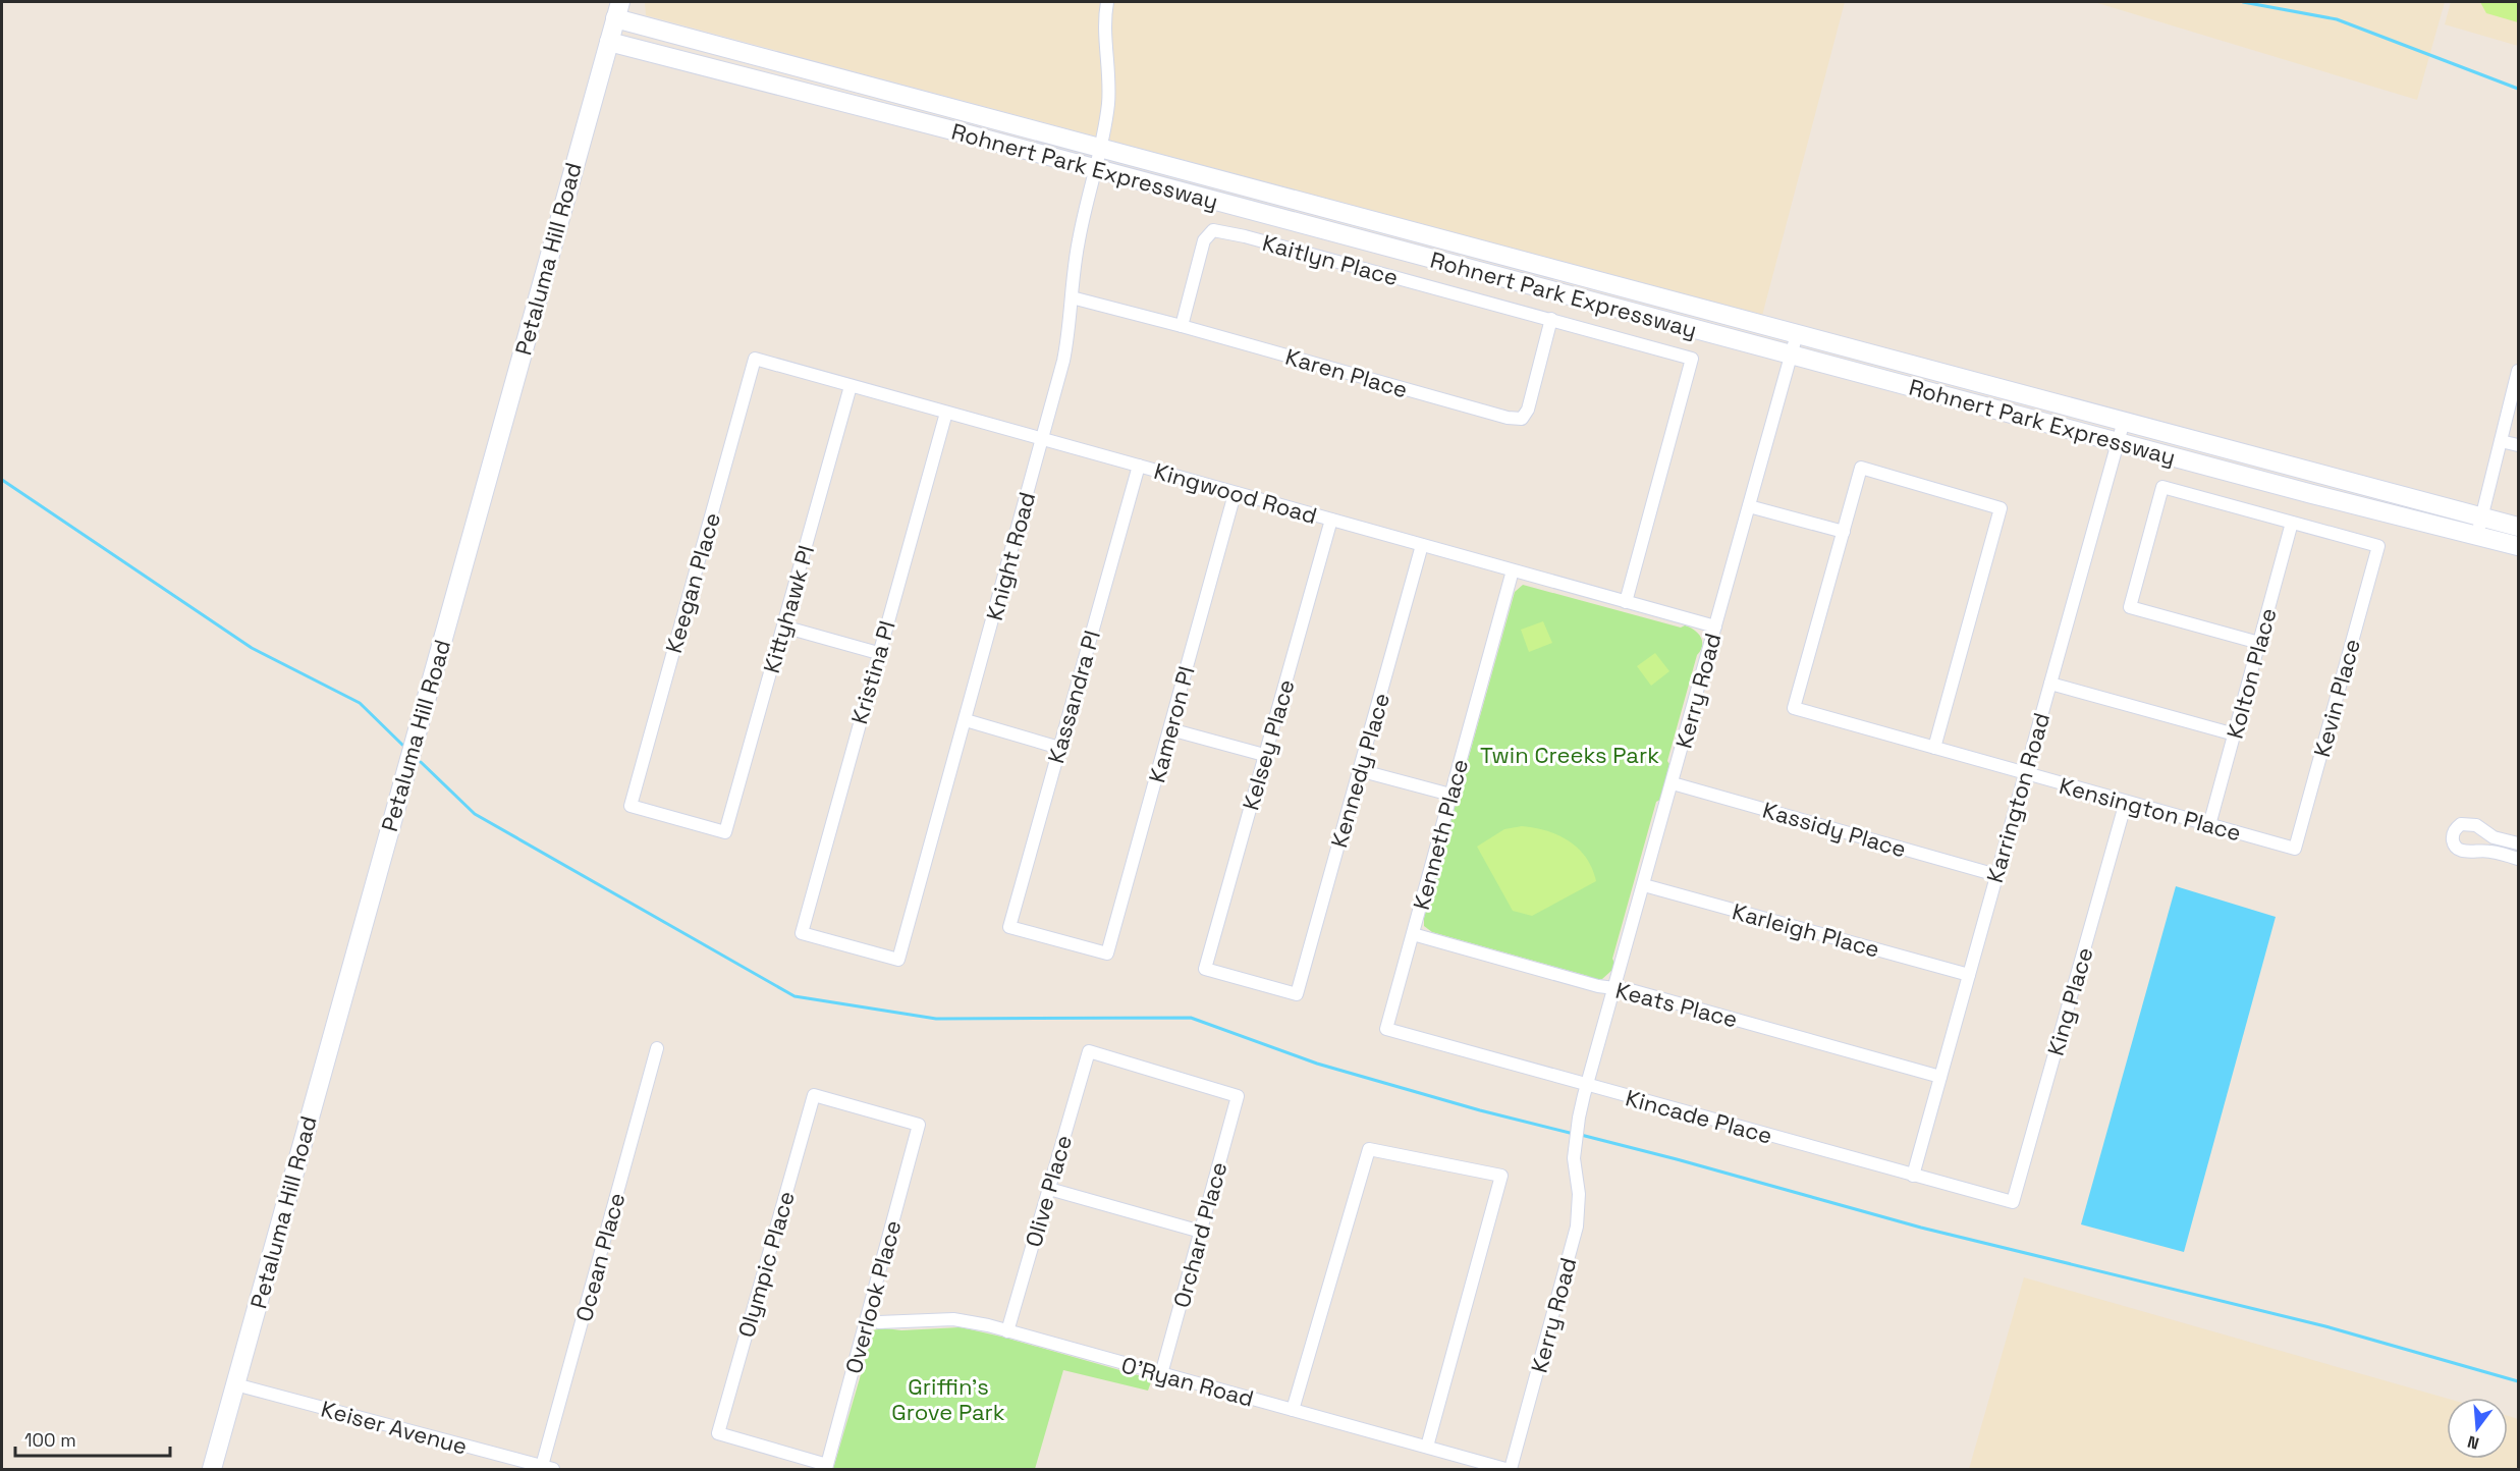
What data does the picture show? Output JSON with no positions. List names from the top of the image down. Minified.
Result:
{"streets":{"main road":["Rohnert Park Expressway","Petaluma Hill Road"],"street":["Kaitlyn Place","Karen Place","Kingwood Road","Knight Road","Keegan Place","Kittyhawk Pl","Kristina Pl","Kolton Place","Kerry Road","Kassandra Pl","Kevin Place","Kameron Pl","Kelsey Place","Kennedy Place","Karrington Road","Kensington Place","Kassidy Place","Kenneth Place","Karleigh Place","King Place","Keats Place","Kincade Place","Olive Place","Orchard Place","Ocean Place","Olympic Place","Overlook Place","O'Ryan Road","Keiser Avenue"]},"crossings":[["Rohnert Park Expressway","Petaluma Hill Road"],["Rohnert Park Expressway","Knight Road"],["Rohnert Park Expressway","Kerry Road"],["Rohnert Park Expressway","Karrington Road"],["Petaluma Hill Road","Keiser Avenue"],["Kaitlyn Place","Karen Place"],["Kaitlyn Place","Kingwood Road"],["Karen Place","Knight Road"],["Kingwood Road","Knight Road"],["Kingwood Road","Keegan Place"],["Kingwood Road","Kittyhawk Pl"],["Kingwood Road","Kristina Pl"],["Kingwood Road","Kerry Road"],["Kingwood Road","Kassandra Pl"],["Kingwood Road","Kameron Pl"],["Kingwood Road","Kelsey Place"],["Kingwood Road","Kennedy Place"],["Kingwood Road","Kenneth Place"],["Knight Road","Kristina Pl"],["Keegan Place","Kittyhawk Pl"],["Kolton Place","Kevin Place"],["Kolton Place","Kensington Place"],["Kerry Road","Kassidy Place"],["Kerry Road","Karleigh Place"],["Kerry Road","Keats Place"],["Kerry Road","Kincade Place"],["Kassandra Pl","Kameron Pl"],["Kevin Place","Kensington Place"],["Kelsey Place","Kennedy Place"],["Karrington Road","Kensington Place"],["Karrington Road","Kassidy Place"],["Karrington Road","Karleigh Place"],["Karrington Road","Keats Place"],["Karrington Road","Kincade Place"],["Kensington Place","King Place"],["Kenneth Place","Keats Place"],["Kenneth Place","Kincade Place"],["King Place","Kincade Place"],["Olive Place","Orchard Place"],["Olive Place","O'Ryan Road"],["Orchard Place","O'Ryan Road"],["Ocean Place","Keiser Avenue"],["Olympic Place","Overlook Place"],["Overlook Place","O'Ryan Road"]],"parks":["Twin Creeks Park","Griffin's Grove Park"],"scale_bar":"100 m","north":"bottom"}
